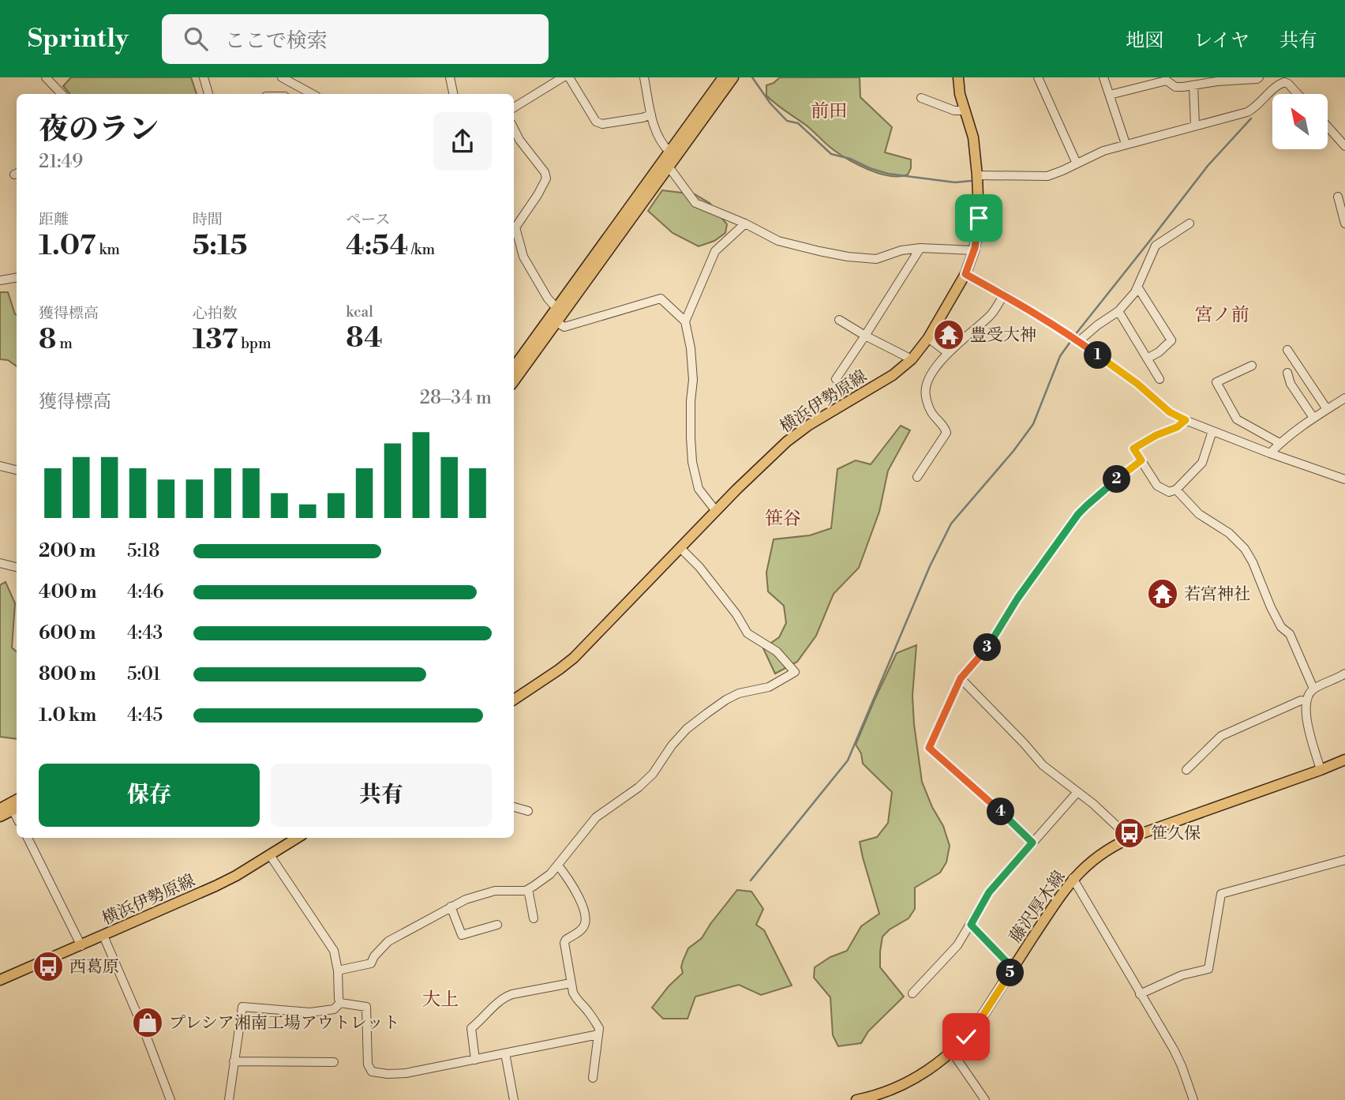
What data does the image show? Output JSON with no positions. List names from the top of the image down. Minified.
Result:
{"streets":{"main road":["横浜伊勢原線","藤沢厚木線"]},"districts":["前田","宮ノ前","笹谷","大上"],"places":{"temple":["豊受大神","若宮神社"],"bus stop":["笹久保","西葛原"],"shop":["プレシア湘南工場アウトレット"]},"north":"top left","page":{"header":"Sprintly","search":"ここで検索","nav":["地図","レイヤ","共有"],"heading":["夜のラン","21:49"],"stats":[["距離","1.07 km"],["時間","5:15"],["ペース","4:54 /km"],["獲得標高","8 m"],["心拍数","137 bpm"],["kcal","84"]],"pins":["1","2","3","4","5"],"chart":["獲得標高","28–34 m"],"list":[{"name":"200 m","note":"5:18"},{"name":"400 m","note":"4:46"},{"name":"600 m","note":"4:43"},{"name":"800 m","note":"5:01"},{"name":"1.0 km","note":"4:45"}],"buttons":["保存","共有"]}}
